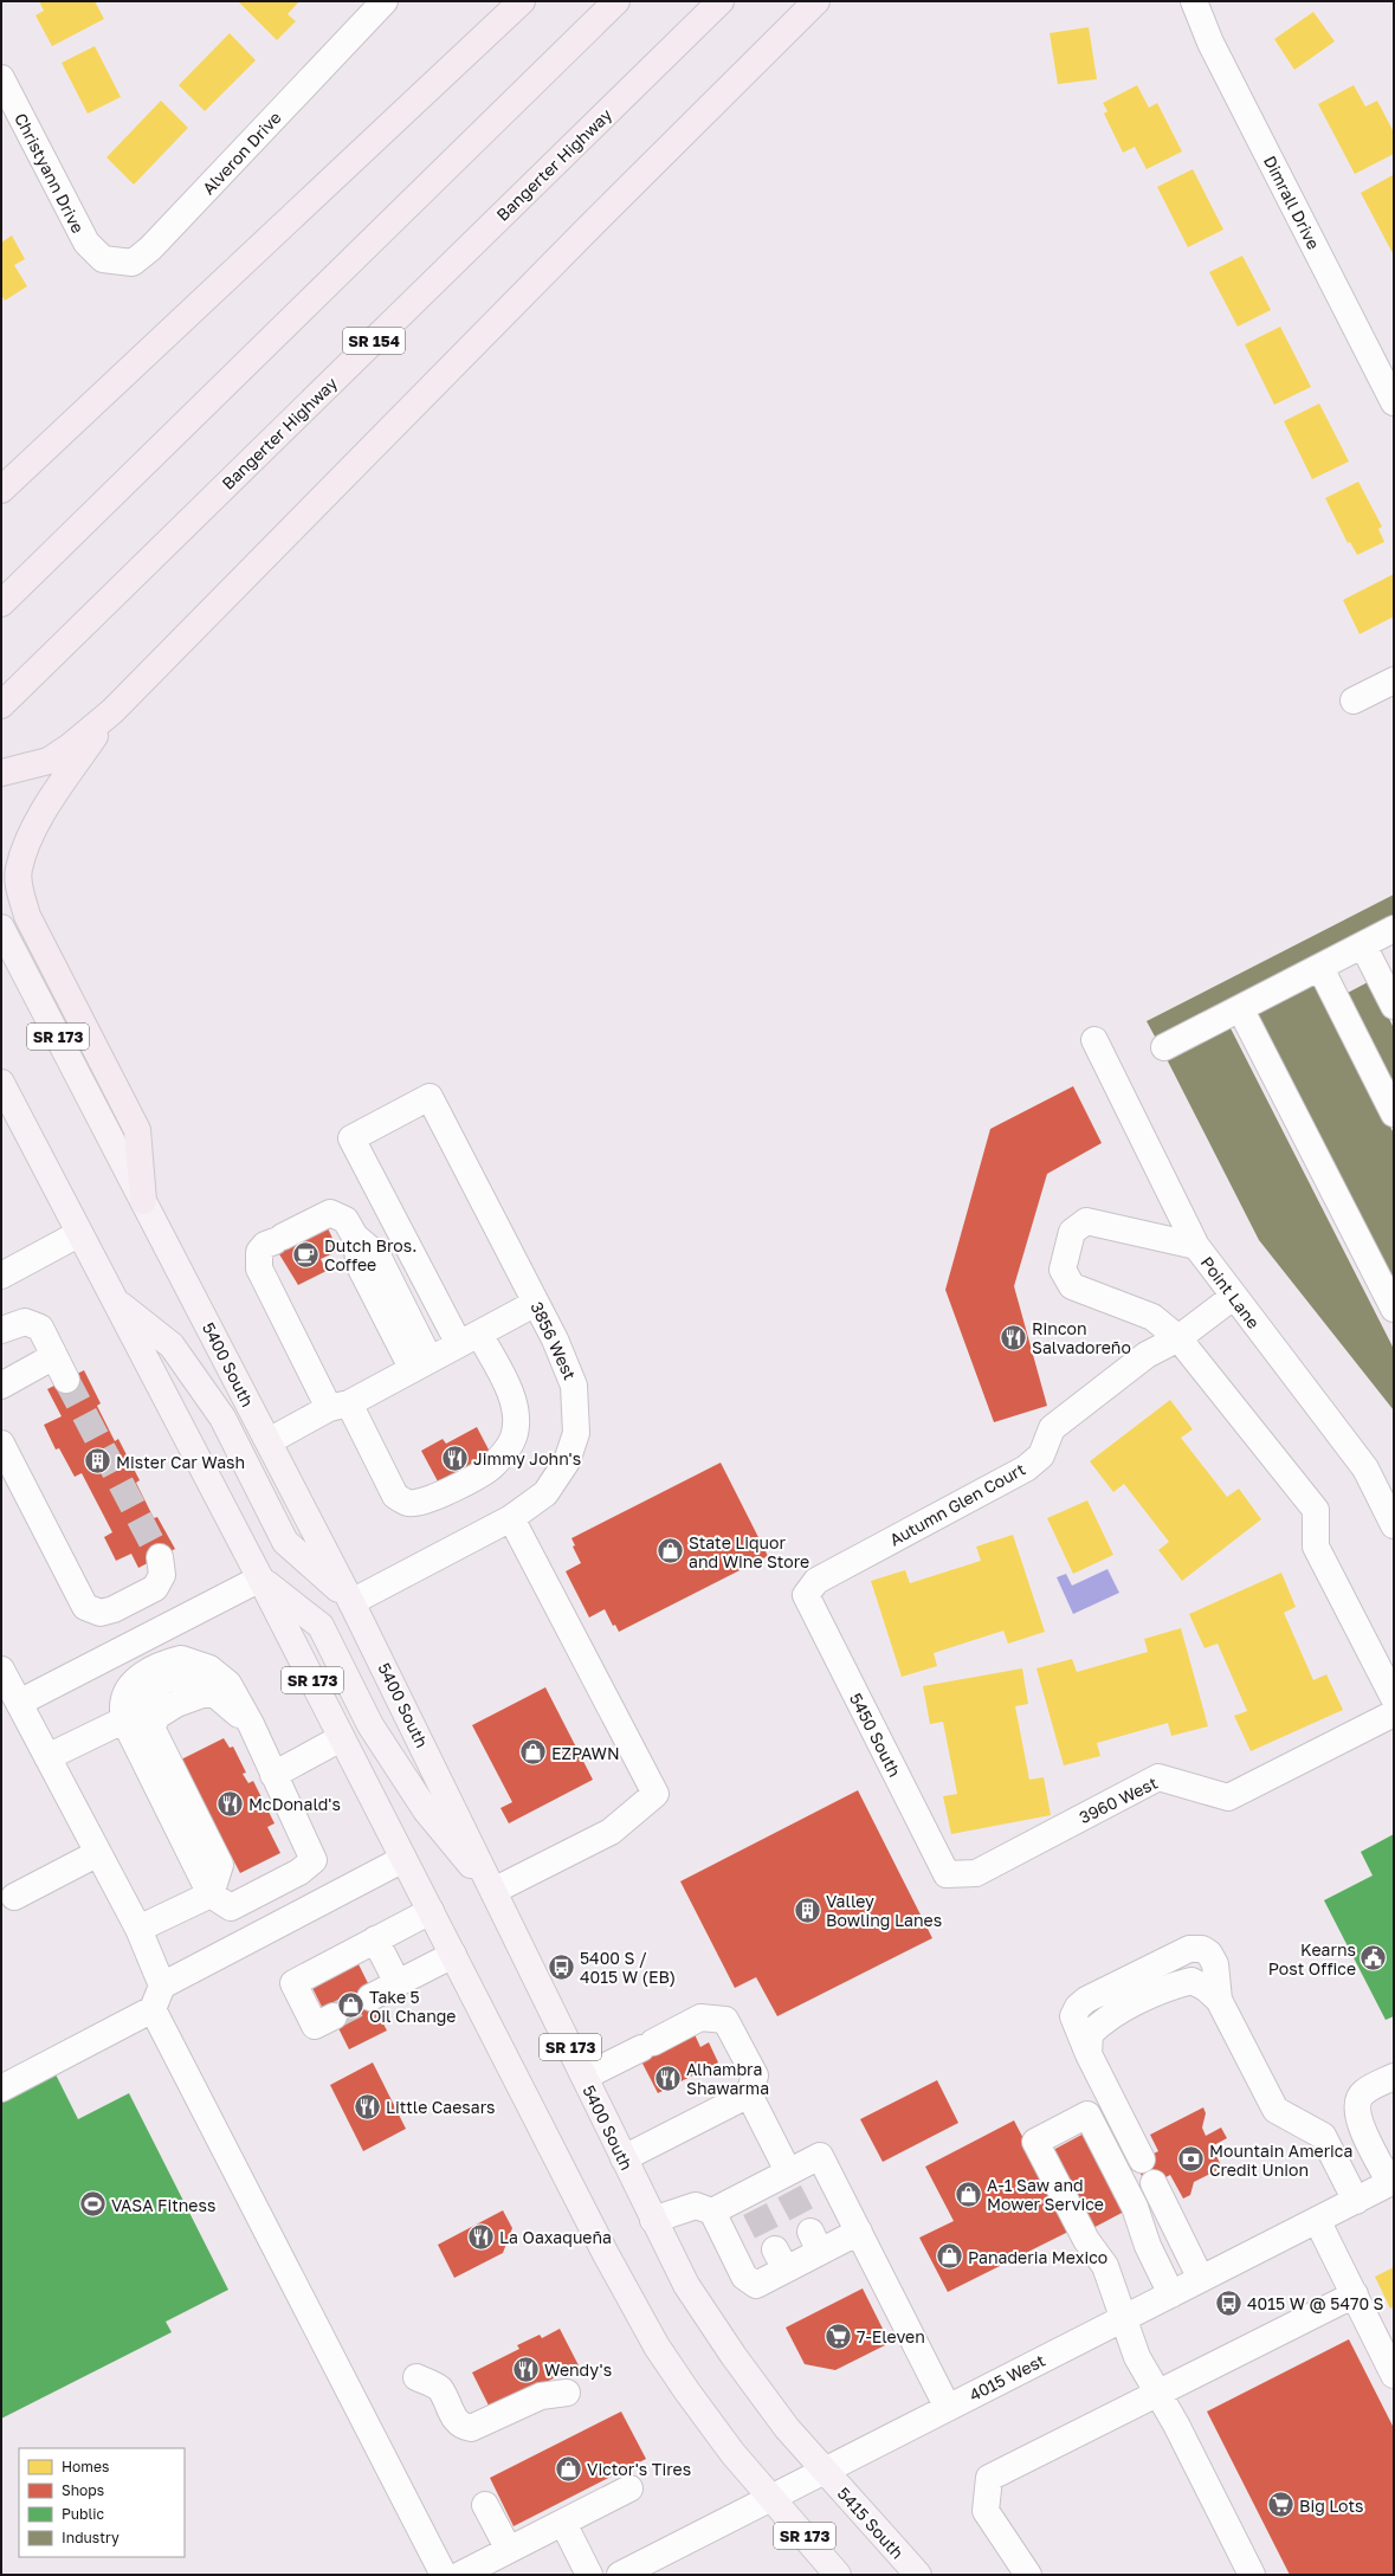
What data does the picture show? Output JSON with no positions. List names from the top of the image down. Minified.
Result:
{"streets":{"highway":["Bangerter Highway","SR 154"],"main road":["SR 173","5400 South","5415 South"],"street":["Alveron Drive","Christyann Drive","Dimrall Drive","Point Lane","3856 West","Autumn Glen Court","5450 South","3960 West","4015 West"]},"crossings":[["Alveron Drive","Christyann Drive"],["SR 173","4015 West"],["Point Lane","Autumn Glen Court"],["3856 West","5400 South"],["5400 South","4015 West"],["5400 South","5415 South"],["Autumn Glen Court","5450 South"],["5450 South","3960 West"],["4015 West","5415 South"]],"places":{"cafe":["Dutch Bros. Coffee"],"restaurant":["Rincon Salvadoreño","Jimmy John's","McDonald's","Alhambra Shawarma","Little Caesars","La Oaxaqueña","Wendy's"],"building":["Mister Car Wash","Valley Bowling Lanes"],"shop":["State Liquor and Wine Store","EZPAWN","Take 5 Oil Change","A-1 Saw and Mower Service","Panaderia Mexico","Victor's Tires"],"public building":["Kearns Post Office"],"bus stop":["5400 S / 4015 W (EB)","4015 W @ 5470 S"],"bank":["Mountain America Credit Union"],"sports":["VASA Fitness"],"supermarket":["7-Eleven","Big Lots"]},"legend":["Homes","Shops","Public","Industry"]}
